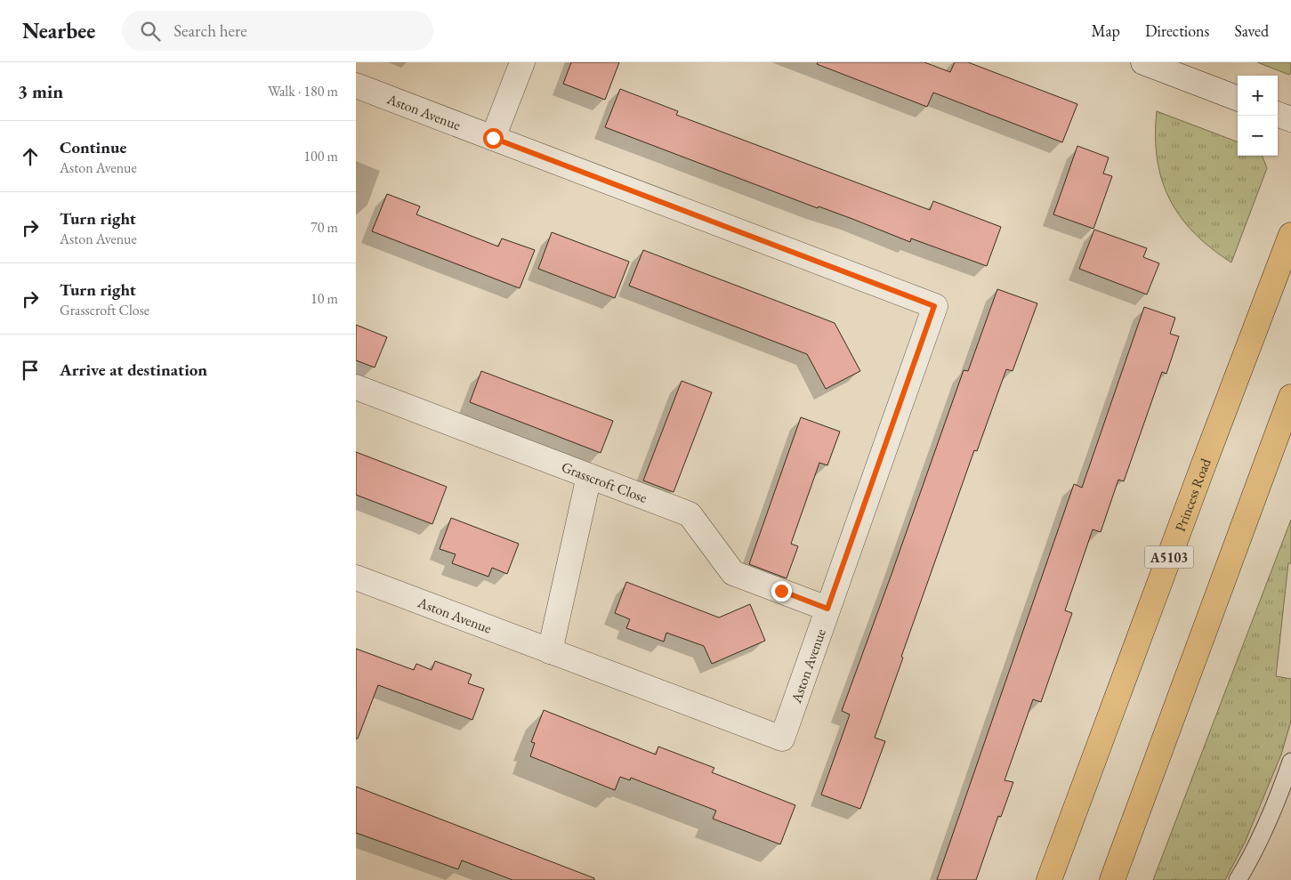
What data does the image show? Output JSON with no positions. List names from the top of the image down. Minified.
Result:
{"streets":{"highway":["Princess Road","A5103"],"street":["Aston Avenue","Grasscroft Close"]},"crossings":[["Aston Avenue","Grasscroft Close"]],"page":{"header":"Nearbee","search":"Search here","nav":["Map","Directions","Saved"],"heading":["3 min","Walk · 180 m"],"map_buttons":["+","−"],"list":[["Continue","Aston Avenue","100 m"],["Turn right","Aston Avenue","70 m"],["Turn right","Grasscroft Close","10 m"],"Arrive at destination"]}}
